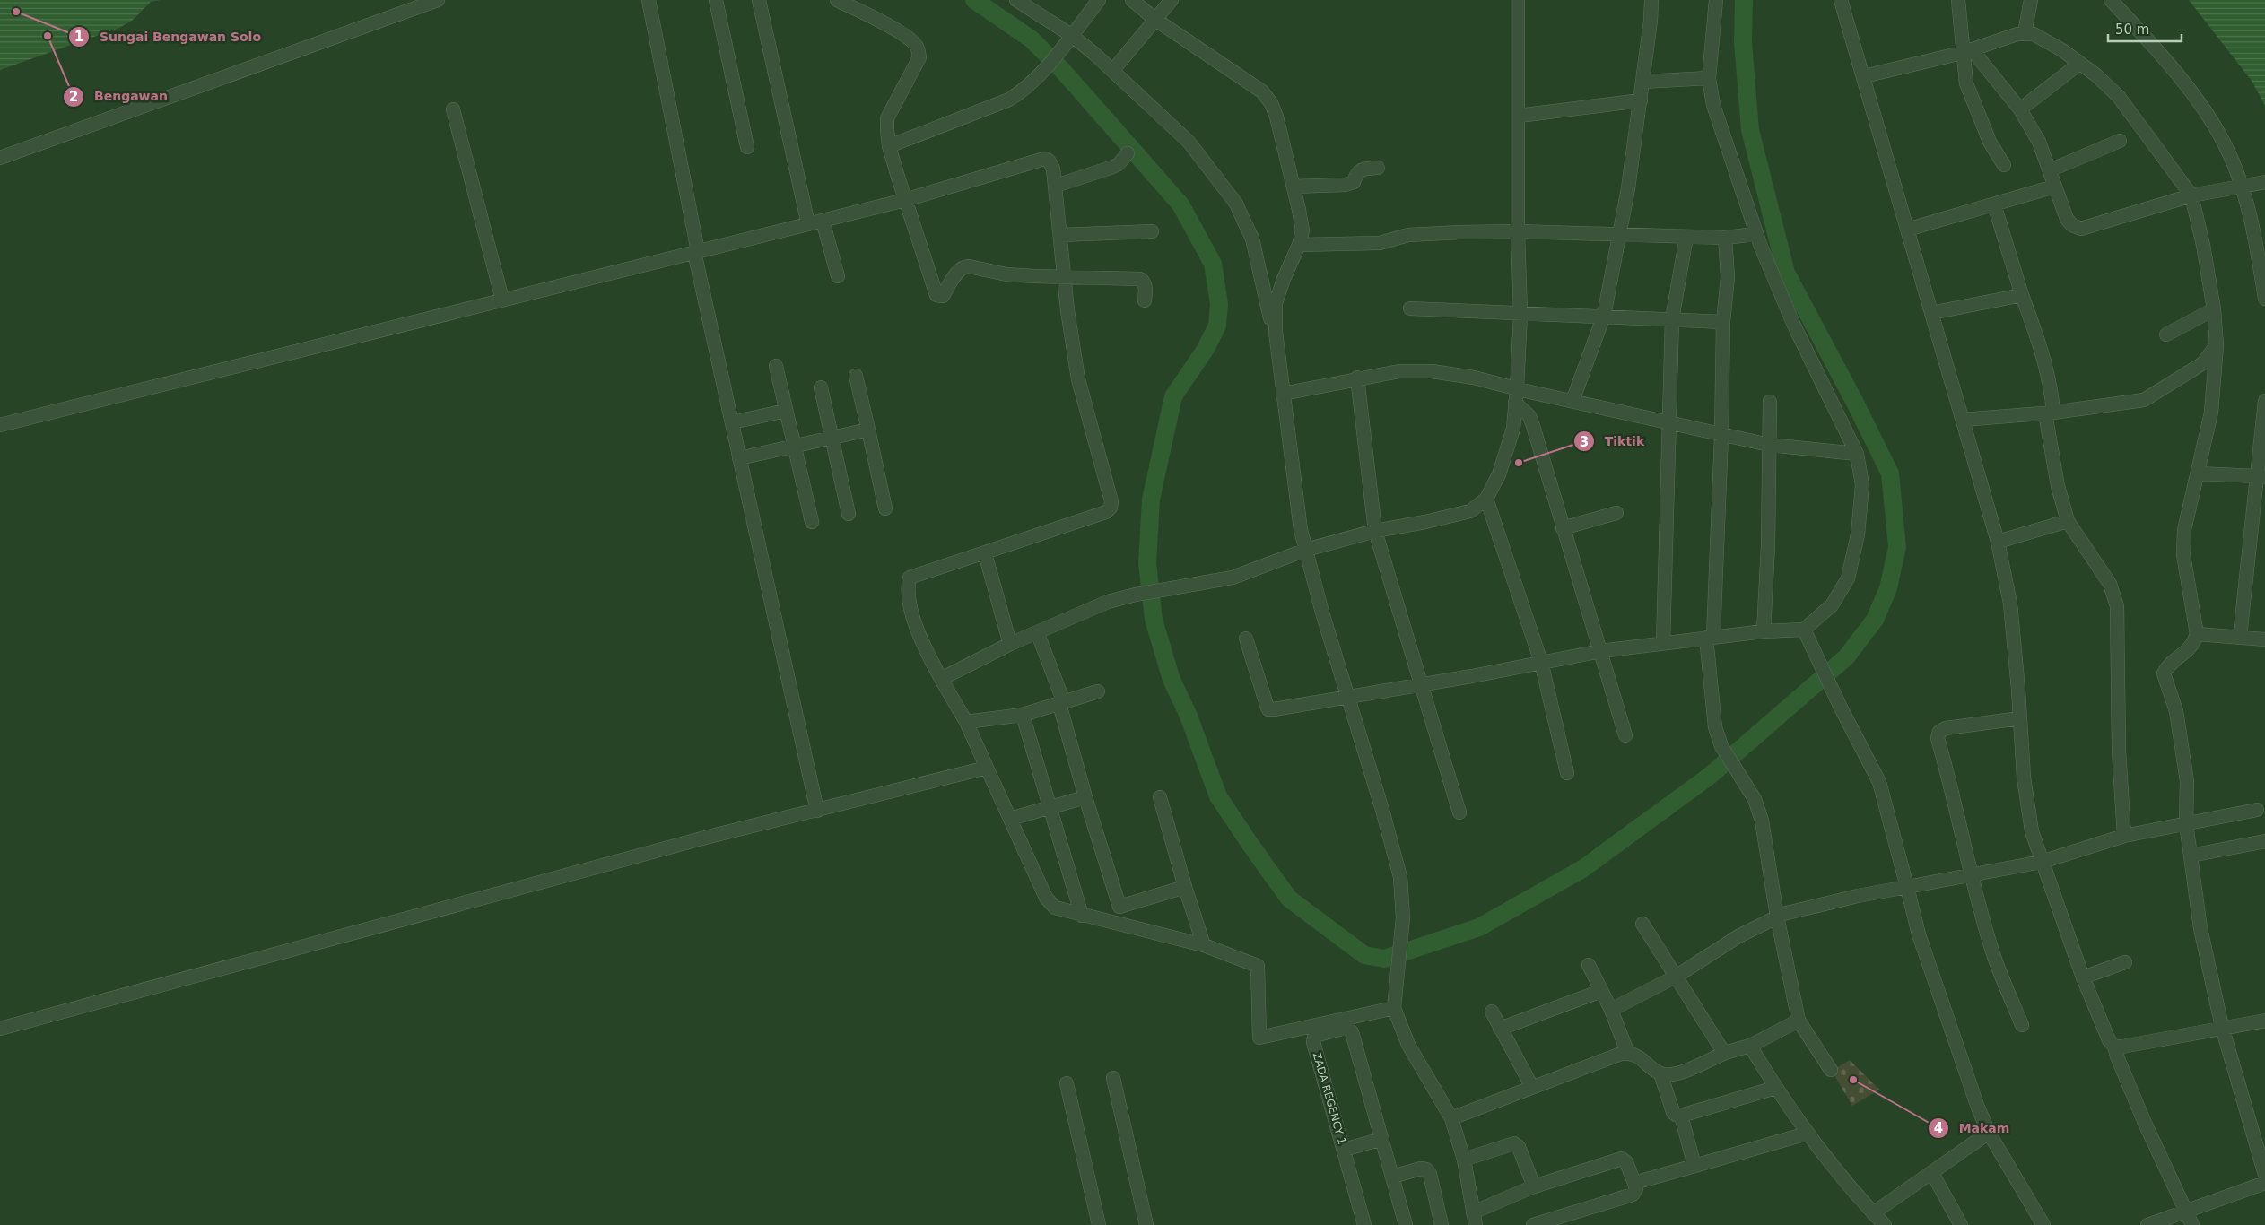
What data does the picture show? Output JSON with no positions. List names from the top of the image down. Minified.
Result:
{"streets":{"street":["ZADA REGENCY 1"]},"places":["Sungai Bengawan Solo","Bengawan","Tiktik","Makam"],"scale_bar":"50 m"}
